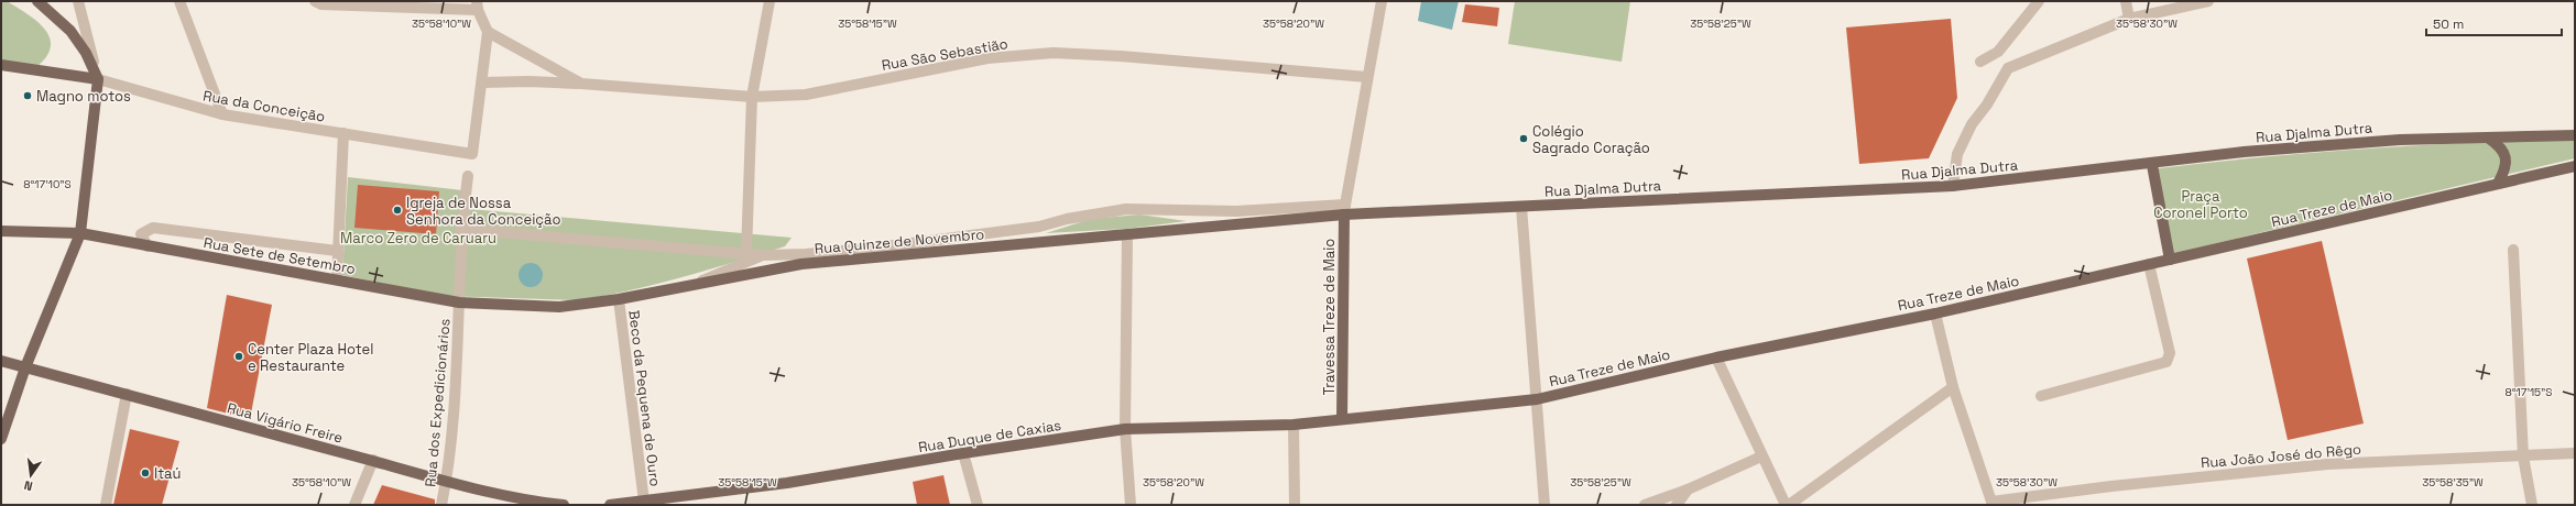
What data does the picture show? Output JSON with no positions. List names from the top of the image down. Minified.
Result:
{"streets":{"main road":["Rua da Conceição","Rua Djalma Dutra","Rua Treze de Maio","Rua Quinze de Novembro","Rua Sete de Setembro","Travessa Treze de Maio","Rua Vigário Freire","Rua Duque de Caxias"],"street":["Rua São Sebastião","Beco da Pequena de Ouro","Rua dos Expedicionários","Rua João José do Rêgo"]},"crossings":[["Rua São Sebastião","Rua da Conceição"],["Rua Djalma Dutra","Rua Quinze de Novembro"],["Rua Djalma Dutra","Travessa Treze de Maio"],["Rua Treze de Maio","Travessa Treze de Maio"],["Rua Treze de Maio","Rua Duque de Caxias"],["Rua Quinze de Novembro","Rua Sete de Setembro"],["Rua Quinze de Novembro","Travessa Treze de Maio"],["Rua Quinze de Novembro","Beco da Pequena de Ouro"],["Rua Quinze de Novembro","Rua dos Expedicionários"],["Rua Sete de Setembro","Rua dos Expedicionários"],["Travessa Treze de Maio","Rua Duque de Caxias"],["Beco da Pequena de Ouro","Rua Duque de Caxias"],["Rua dos Expedicionários","Rua Vigário Freire"]],"parks":["Praça Coronel Porto","Marco Zero de Caruaru"],"places":["Magno motos","Colégio Sagrado Coração","Igreja de Nossa Senhora da Conceição","Center Plaza Hotel e Restaurante","Itaú"],"scale_bar":"50 m","north":"bottom","coordinates":["35°58'10\"W","35°58'15\"W","35°58'20\"W","35°58'25\"W","35°58'30\"W","8°17'10\"S","8°17'15\"S","35°58'35\"W"]}
